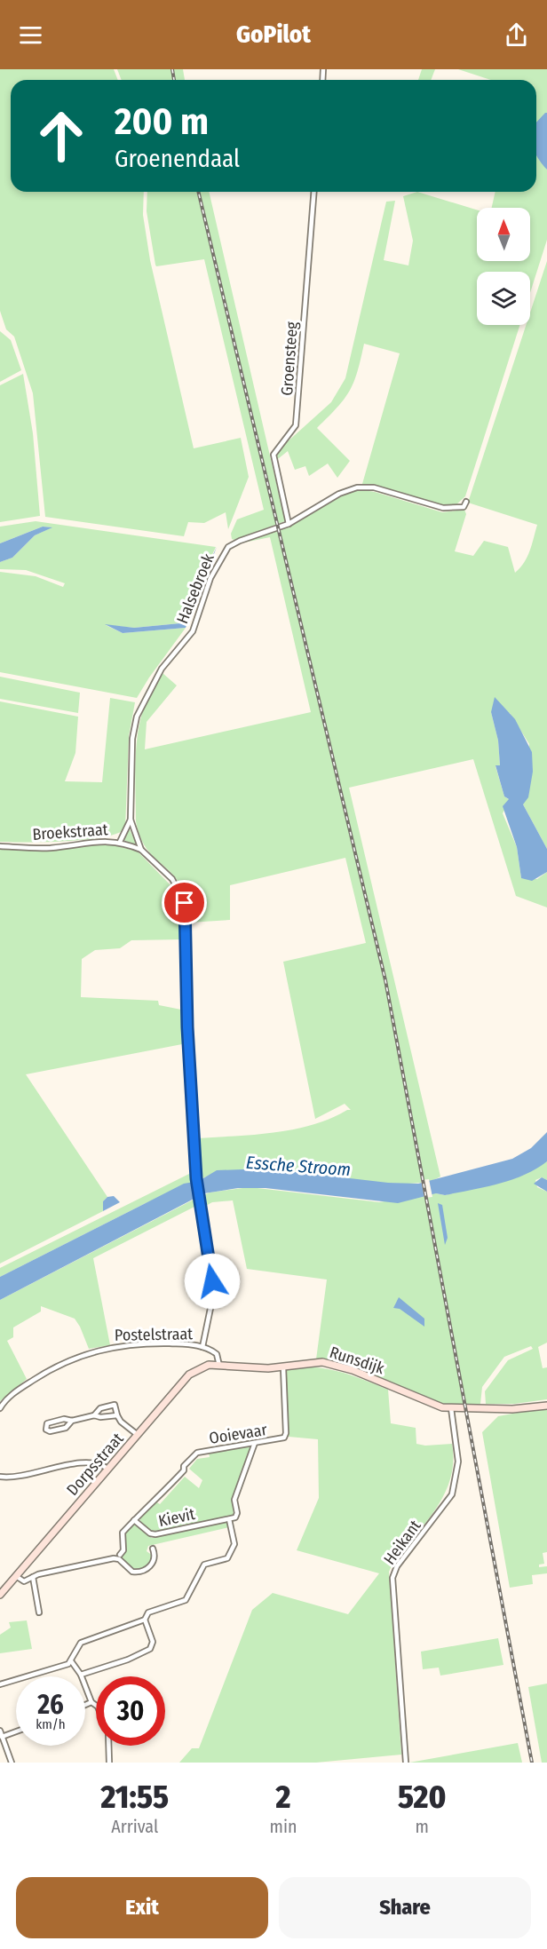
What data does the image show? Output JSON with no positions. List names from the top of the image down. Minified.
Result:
{"streets":{"street":["Groensteeg","Halsebroek","Broekstraat","Postelstraat","Runsdijk","Ooievaar","Dorpsstraat","Kievit","Heikant"]},"crossings":[["Groensteeg","Halsebroek"],["Halsebroek","Broekstraat"],["Postelstraat","Runsdijk"],["Postelstraat","Dorpsstraat"],["Runsdijk","Ooievaar"],["Runsdijk","Dorpsstraat"],["Runsdijk","Heikant"],["Ooievaar","Kievit"]],"water":["Essche Stroom"],"north":"top","page":{"header":"GoPilot","turn":["200 m","Groenendaal"],"speed":"26 km/h","limit":"30","eta":["21:55","Arrival","2","min","520","m"],"buttons":["Exit","Share"]}}
